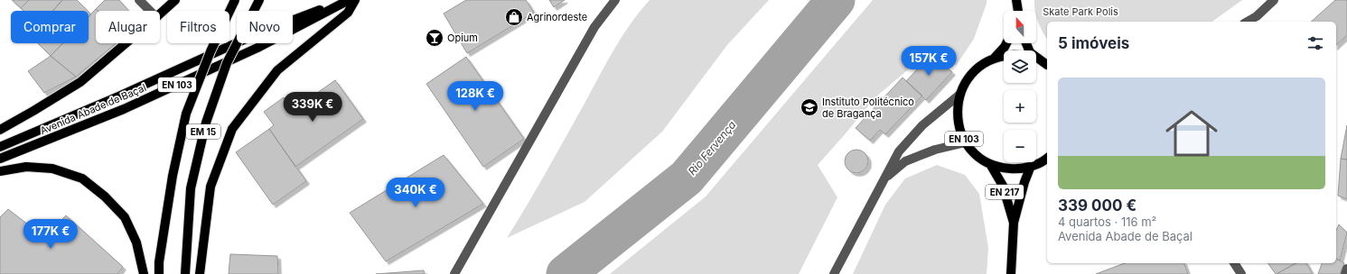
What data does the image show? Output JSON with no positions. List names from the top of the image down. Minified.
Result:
{"streets":{"main road":["EN 103","Avenida Abade de Baçal","EM 15","EN 217"]},"crossings":[["EN 103","EN 217"]],"water":["Rio Fervença"],"parks":["Skate Park Polis"],"places":{"shop":["Agrinordeste"],"bar":["Opium"],"school or university":["Instituto Politécnico de Bragança"]},"north":"top","page":{"map_buttons":["+","−"],"chip":["Comprar","Alugar","Filtros","Novo"],"heading":"5 imóveis","price":["157K €","128K €","339K €","340K €","177K €"],"list":[{"name":"339 000 €","note":"4 quartos · 116 m² · Avenida Abade de Baçal"}]}}
